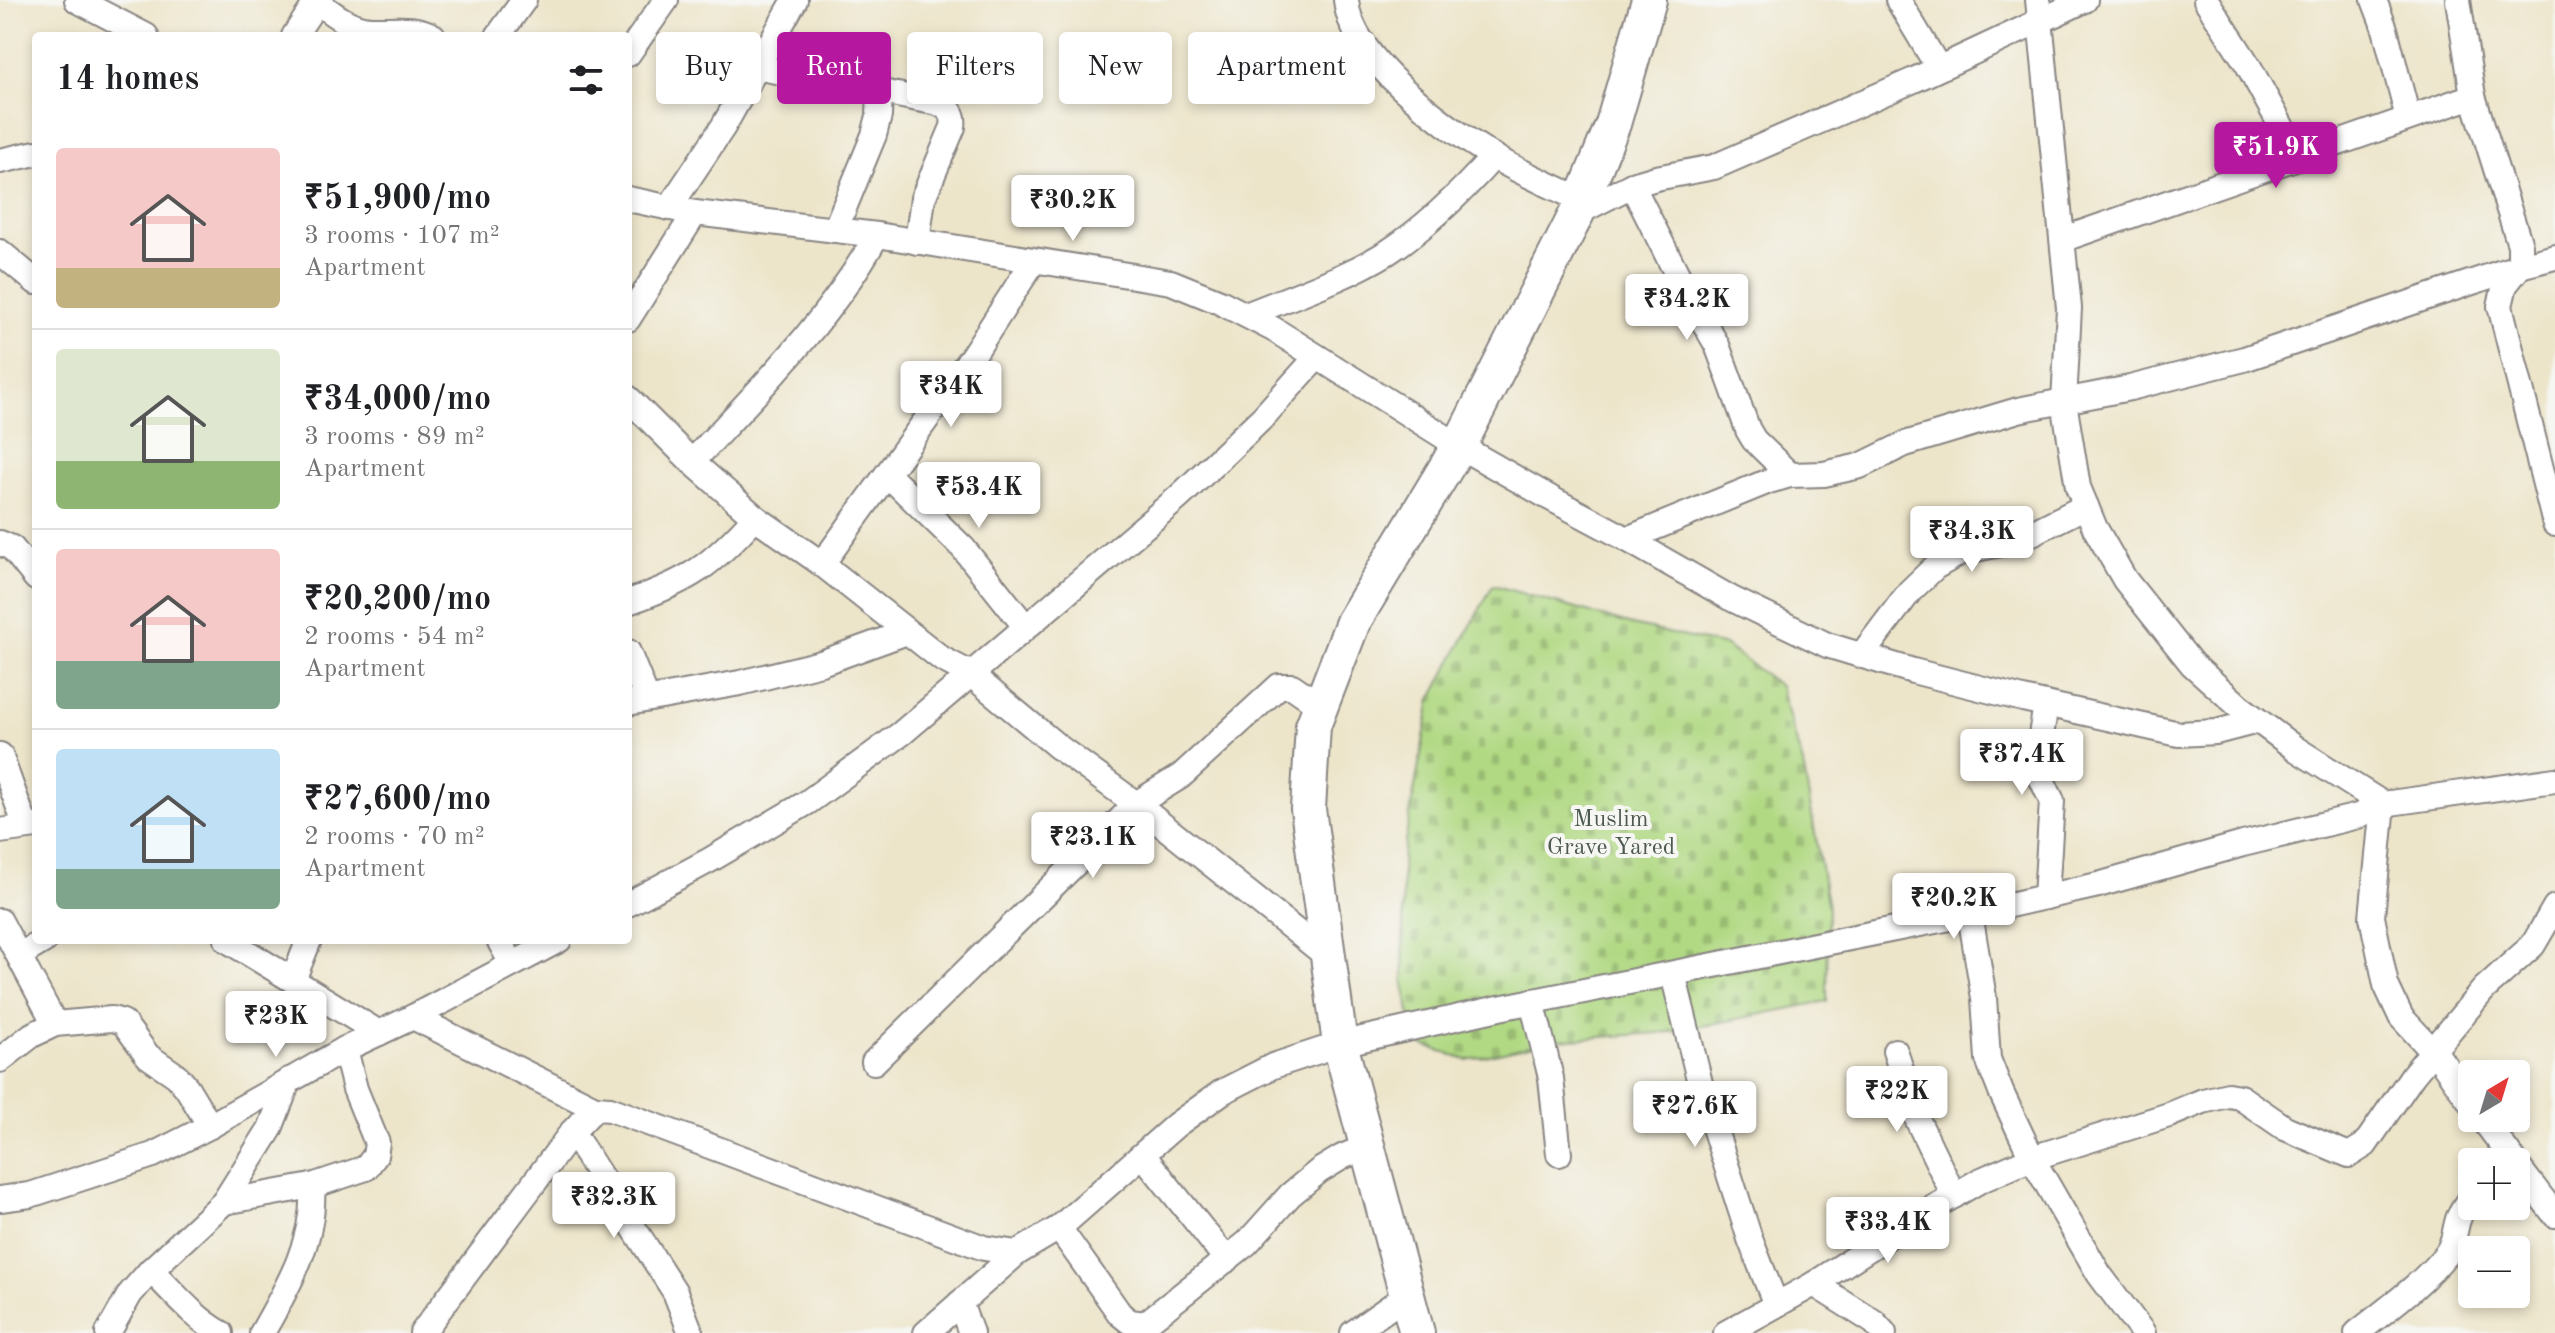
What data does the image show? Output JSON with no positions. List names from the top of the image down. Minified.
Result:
{"parks":["Muslim Grave Yared"],"north":"top right","page":{"chip":["Buy","Rent","Filters","New","Apartment"],"heading":"14 homes","price":["₹51.9K","₹30.2K","₹34.2K","₹34K","₹53.4K","₹34.3K","₹37.4K","₹23.1K","₹20.2K","₹23K","₹22K","₹27.6K","₹32.3K","₹33.4K"],"list":[{"name":"₹51,900/mo","note":"3 rooms · 107 m² · Apartment"},{"name":"₹34,000/mo","note":"3 rooms · 89 m² · Apartment"},{"name":"₹20,200/mo","note":"2 rooms · 54 m² · Apartment"},{"name":"₹27,600/mo","note":"2 rooms · 70 m² · Apartment"}],"map_buttons":["+","−"]}}
